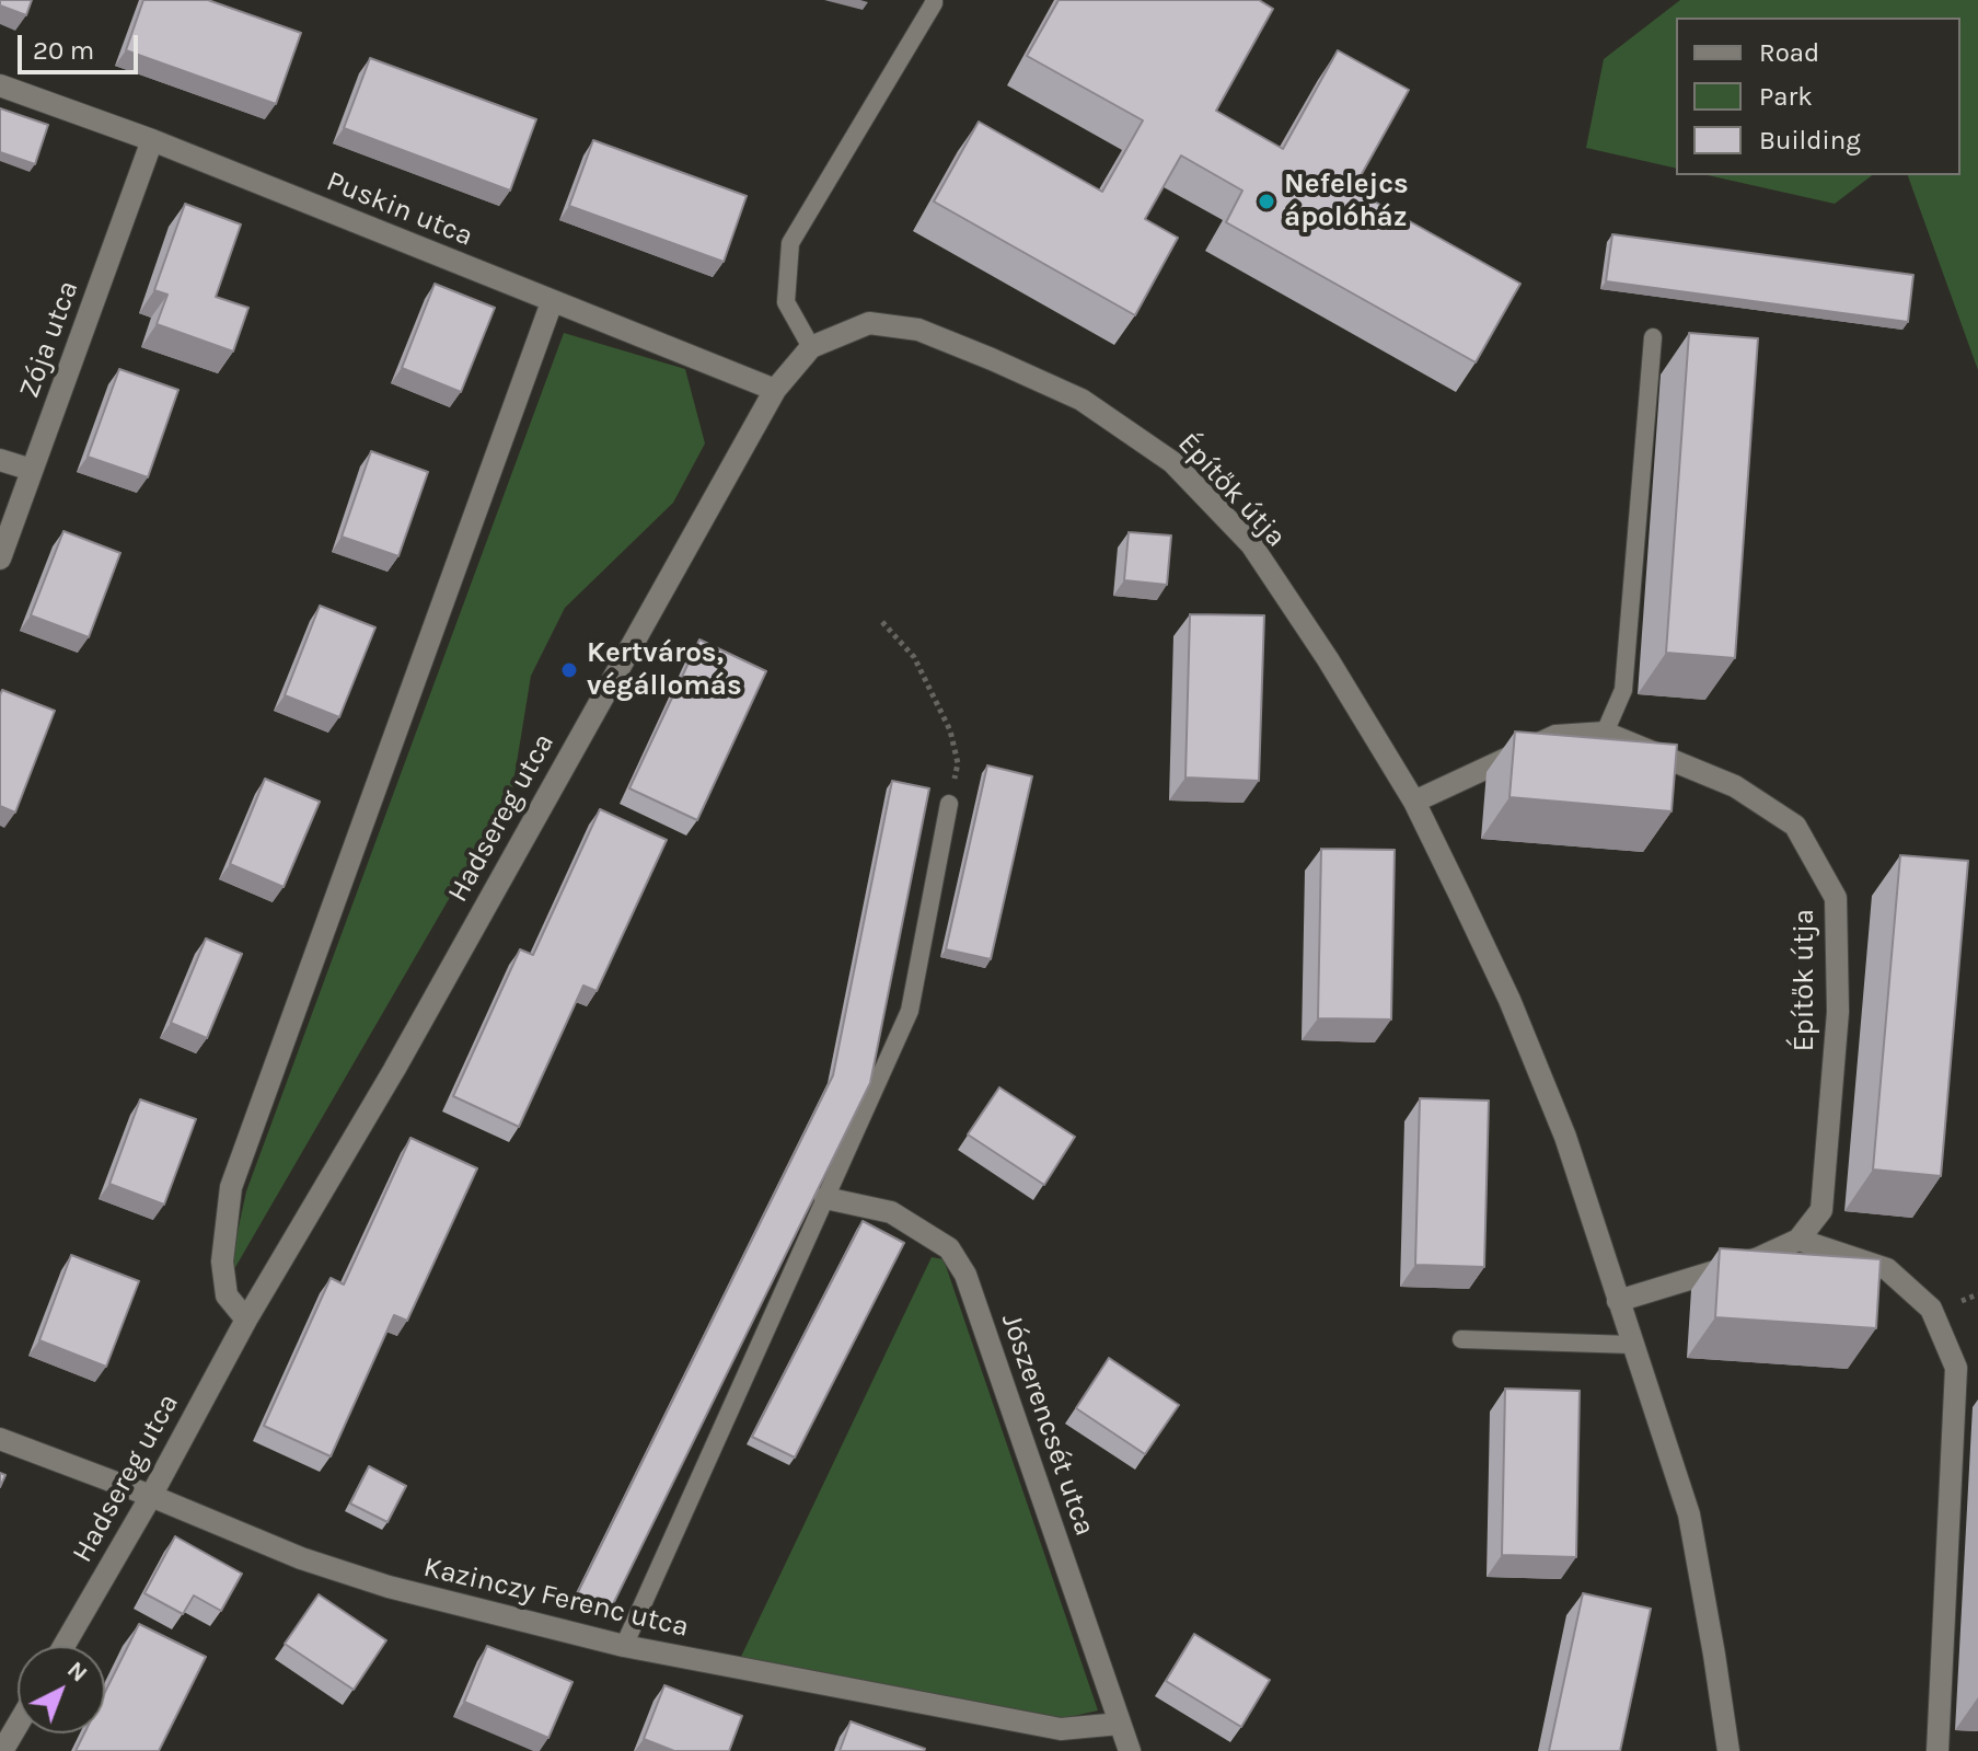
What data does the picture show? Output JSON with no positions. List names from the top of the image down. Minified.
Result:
{"streets":{"street":["Puskin utca","Zója utca","Építők útja","Hadsereg utca","Jószerencsét utca","Kazinczy Ferenc utca"]},"crossings":[["Puskin utca","Zója utca"],["Puskin utca","Hadsereg utca"],["Építők útja","Hadsereg utca"],["Hadsereg utca","Kazinczy Ferenc utca"],["Jószerencsét utca","Kazinczy Ferenc utca"]],"places":["Nefelejcs ápolóház","Kertváros, végállomás"],"legend":["Road","Park","Building"],"scale_bar":"20 m","north":"top right"}
